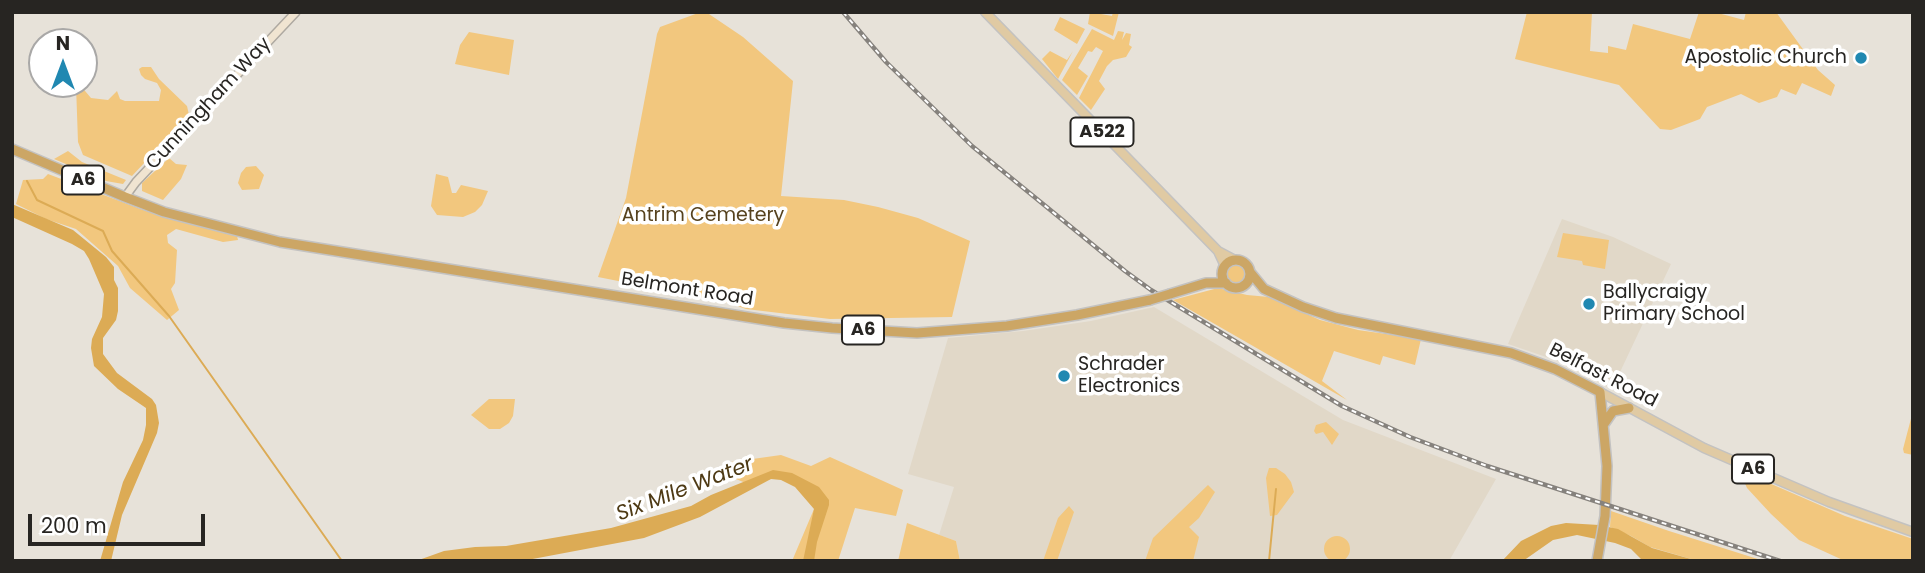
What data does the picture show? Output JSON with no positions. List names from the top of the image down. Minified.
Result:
{"streets":{"highway":["A6","Belmont Road","Belfast Road"],"main road":["A522"],"street":["Cunningham Way"]},"crossings":[["Cunningham Way","A6"],["Cunningham Way","Belmont Road"],["A522","A6"],["A522","Belmont Road"],["A522","Belfast Road"],["A6","Belmont Road"],["A6","Belfast Road"],["Belmont Road","Belfast Road"]],"water":["Six Mile Water"],"parks":["Antrim Cemetery"],"places":["Apostolic Church","Ballycraigy Primary School","Schrader Electronics"],"scale_bar":"200 m","north":"top"}
